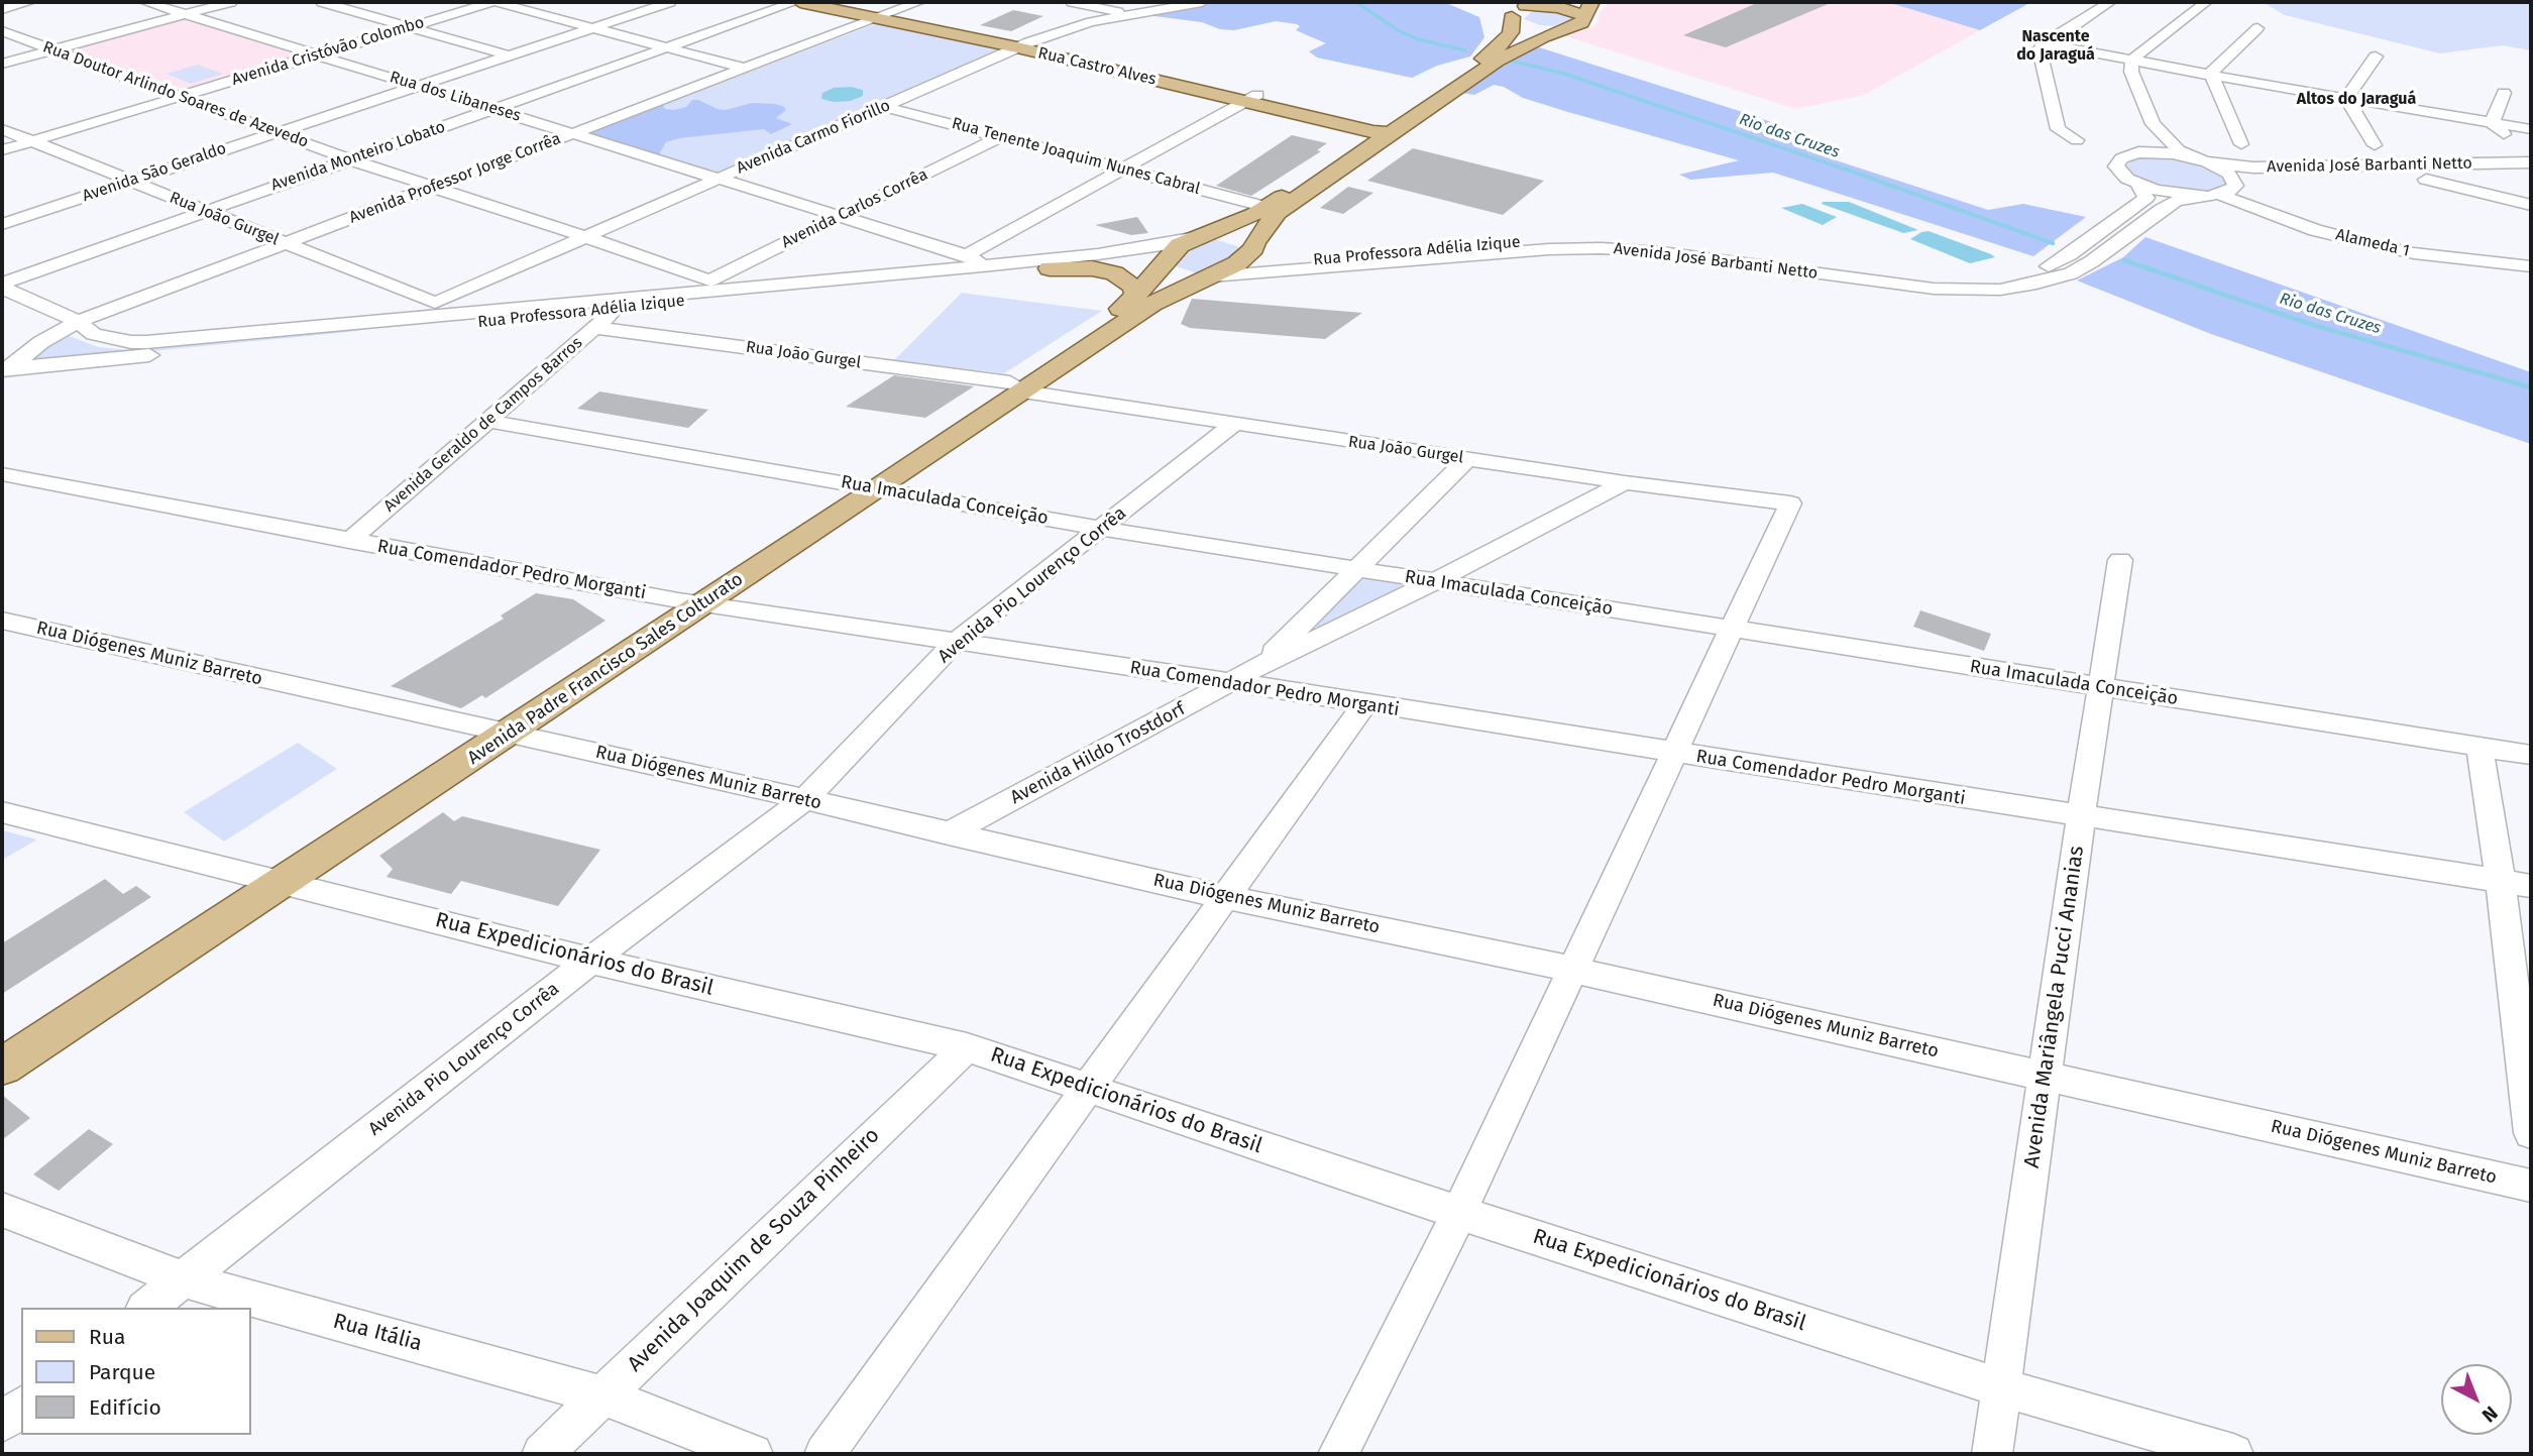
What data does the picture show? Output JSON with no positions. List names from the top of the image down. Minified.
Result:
{"streets":{"main road":["Rua Castro Alves","Avenida Padre Francisco Sales Colturato"],"street":["Avenida Cristóvão Colombo","Rua Doutor Arlindo Soares de Azevedo","Rua dos Libaneses","Avenida Carmo Fiorillo","Avenida Monteiro Lobato","Rua Tenente Joaquim Nunes Cabral","Avenida José Barbanti Netto","Avenida São Geraldo","Avenida Professor Jorge Corrêa","Avenida Carlos Corrêa","Rua João Gurgel","Alameda 1","Rua Professora Adélia Izique","Avenida Geraldo de Campos Barros","Rua Imaculada Conceição","Rua Comendador Pedro Morganti","Avenida Pio Lourenço Corrêa","Rua Diógenes Muniz Barreto","Avenida Hildo Trostdorf","Rua Expedicionários do Brasil","Avenida Mariângela Pucci Ananias","Avenida Joaquim de Souza Pinheiro","Rua Itália"]},"crossings":[["Avenida Cristóvão Colombo","Rua Doutor Arlindo Soares de Azevedo"],["Avenida Cristóvão Colombo","Rua dos Libaneses"],["Avenida Cristóvão Colombo","Rua João Gurgel"],["Rua Castro Alves","Avenida Carmo Fiorillo"],["Rua Castro Alves","Avenida Monteiro Lobato"],["Rua Castro Alves","Avenida Professor Jorge Corrêa"],["Rua Doutor Arlindo Soares de Azevedo","Avenida Carmo Fiorillo"],["Rua Doutor Arlindo Soares de Azevedo","Avenida Monteiro Lobato"],["Rua Doutor Arlindo Soares de Azevedo","Avenida São Geraldo"],["Rua Doutor Arlindo Soares de Azevedo","Avenida Professor Jorge Corrêa"],["Rua Doutor Arlindo Soares de Azevedo","Avenida Carlos Corrêa"],["Rua Doutor Arlindo Soares de Azevedo","Rua Professora Adélia Izique"],["Rua dos Libaneses","Avenida Carmo Fiorillo"],["Rua dos Libaneses","Avenida Monteiro Lobato"],["Rua dos Libaneses","Avenida São Geraldo"],["Rua dos Libaneses","Avenida Professor Jorge Corrêa"],["Rua dos Libaneses","Avenida Carlos Corrêa"],["Rua dos Libaneses","Rua Professora Adélia Izique"],["Avenida Carmo Fiorillo","Rua Tenente Joaquim Nunes Cabral"],["Avenida Carmo Fiorillo","Rua João Gurgel"],["Avenida Carmo Fiorillo","Rua Professora Adélia Izique"],["Avenida Monteiro Lobato","Rua João Gurgel"],["Rua Tenente Joaquim Nunes Cabral","Avenida Carlos Corrêa"],["Avenida José Barbanti Netto","Alameda 1"],["Avenida José Barbanti Netto","Rua Professora Adélia Izique"],["Avenida José Barbanti Netto","Avenida Padre Francisco Sales Colturato"],["Avenida São Geraldo","Rua João Gurgel"],["Avenida Professor Jorge Corrêa","Rua João Gurgel"],["Avenida Professor Jorge Corrêa","Rua Professora Adélia Izique"],["Avenida Carlos Corrêa","Rua Professora Adélia Izique"],["Rua João Gurgel","Rua Professora Adélia Izique"],["Rua João Gurgel","Avenida Geraldo de Campos Barros"],["Rua João Gurgel","Rua Imaculada Conceição"],["Rua João Gurgel","Avenida Pio Lourenço Corrêa"],["Rua João Gurgel","Avenida Padre Francisco Sales Colturato"],["Rua João Gurgel","Avenida Hildo Trostdorf"],["Rua Professora Adélia Izique","Avenida Geraldo de Campos Barros"],["Rua Professora Adélia Izique","Avenida Padre Francisco Sales Colturato"],["Avenida Geraldo de Campos Barros","Rua Imaculada Conceição"],["Avenida Geraldo de Campos Barros","Rua Comendador Pedro Morganti"],["Rua Imaculada Conceição","Avenida Pio Lourenço Corrêa"],["Rua Imaculada Conceição","Avenida Padre Francisco Sales Colturato"],["Rua Imaculada Conceição","Avenida Hildo Trostdorf"],["Rua Imaculada Conceição","Avenida Mariângela Pucci Ananias"],["Rua Comendador Pedro Morganti","Avenida Pio Lourenço Corrêa"],["Rua Comendador Pedro Morganti","Avenida Padre Francisco Sales Colturato"],["Rua Comendador Pedro Morganti","Avenida Hildo Trostdorf"],["Rua Comendador Pedro Morganti","Avenida Mariângela Pucci Ananias"],["Avenida Pio Lourenço Corrêa","Rua Diógenes Muniz Barreto"],["Avenida Pio Lourenço Corrêa","Rua Expedicionários do Brasil"],["Avenida Pio Lourenço Corrêa","Rua Itália"],["Rua Diógenes Muniz Barreto","Avenida Padre Francisco Sales Colturato"],["Rua Diógenes Muniz Barreto","Avenida Hildo Trostdorf"],["Rua Diógenes Muniz Barreto","Avenida Mariângela Pucci Ananias"],["Avenida Padre Francisco Sales Colturato","Rua Expedicionários do Brasil"],["Rua Expedicionários do Brasil","Avenida Mariângela Pucci Ananias"],["Rua Expedicionários do Brasil","Avenida Joaquim de Souza Pinheiro"],["Avenida Joaquim de Souza Pinheiro","Rua Itália"]],"districts":["Nascente do Jaraguá","Altos do Jaraguá"],"water":["Rio das Cruzes"],"legend":["Rua","Parque","Edifício"],"north":"bottom right"}
